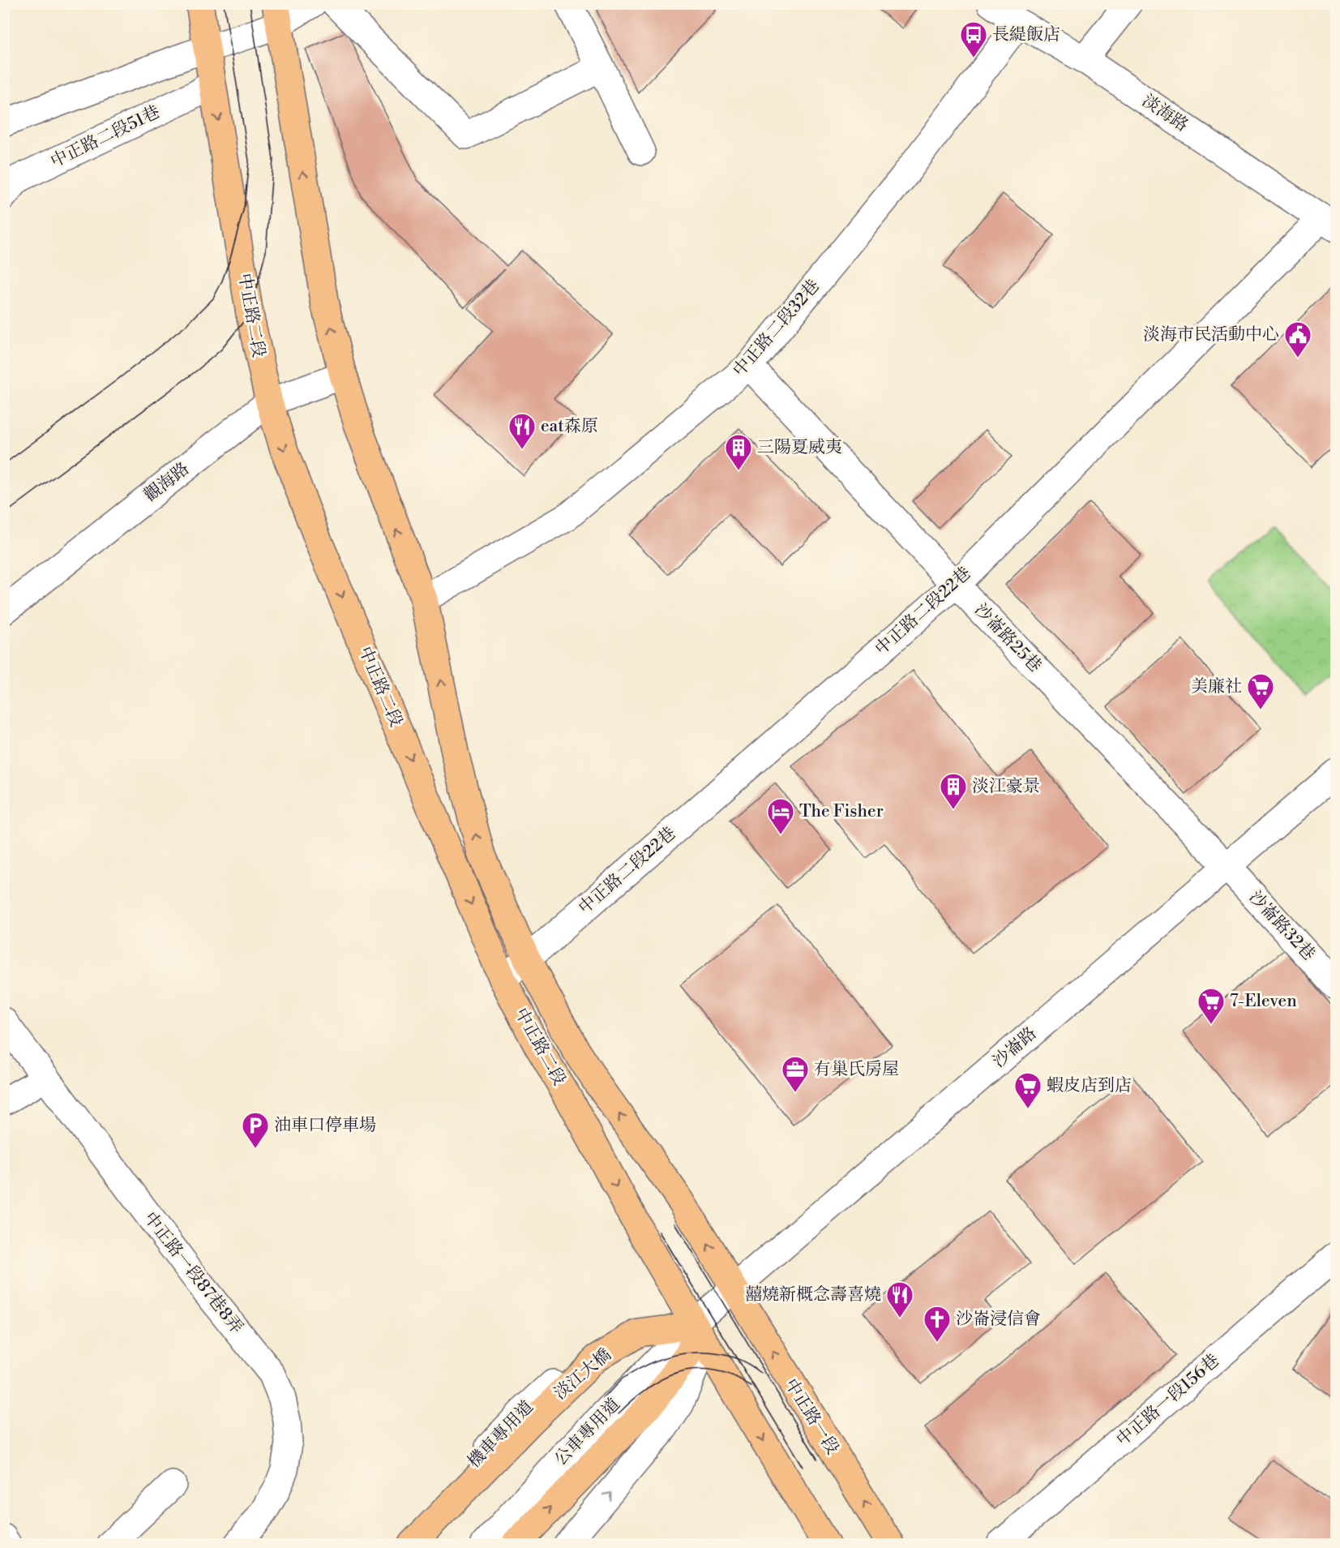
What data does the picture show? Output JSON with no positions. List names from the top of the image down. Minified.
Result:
{"streets":{"main road":["中正路二段","淡江大橋","中正路一段"],"street":["淡海路","中正路二段51巷","中正路二段32巷","觀海路","中正路二段22巷","沙崙路25巷","沙崙路32巷","沙崙路","中正路一段87巷8弄","中正路一段156巷","公車專用道","機車專用道"]},"crossings":[["淡海路","中正路二段32巷"],["淡海路","中正路二段22巷"],["中正路二段51巷","中正路二段"],["中正路二段","中正路二段32巷"],["中正路二段","觀海路"],["中正路二段","中正路二段22巷"],["中正路二段","沙崙路"],["中正路二段","淡江大橋"],["中正路二段","中正路一段"],["中正路二段","公車專用道"],["中正路二段","機車專用道"],["中正路二段32巷","沙崙路25巷"],["中正路二段22巷","沙崙路25巷"],["沙崙路25巷","沙崙路32巷"],["沙崙路25巷","沙崙路"],["沙崙路32巷","沙崙路"],["沙崙路","淡江大橋"],["沙崙路","中正路一段"],["沙崙路","公車專用道"],["沙崙路","機車專用道"],["淡江大橋","公車專用道"],["淡江大橋","機車專用道"],["公車專用道","機車專用道"]],"places":{"bus stop":["長緹飯店"],"public building":["淡海市民活動中心"],"restaurant":["eat森原","囍燒新概念壽喜燒"],"building":["三陽夏威夷","淡江豪景"],"supermarket":["美廉社","7-Eleven","蝦皮店到店"],"hotel":["The Fisher"],"office":["有巢氏房屋"],"parking":["油車口停車場"],"church":["沙崙浸信會"]}}
